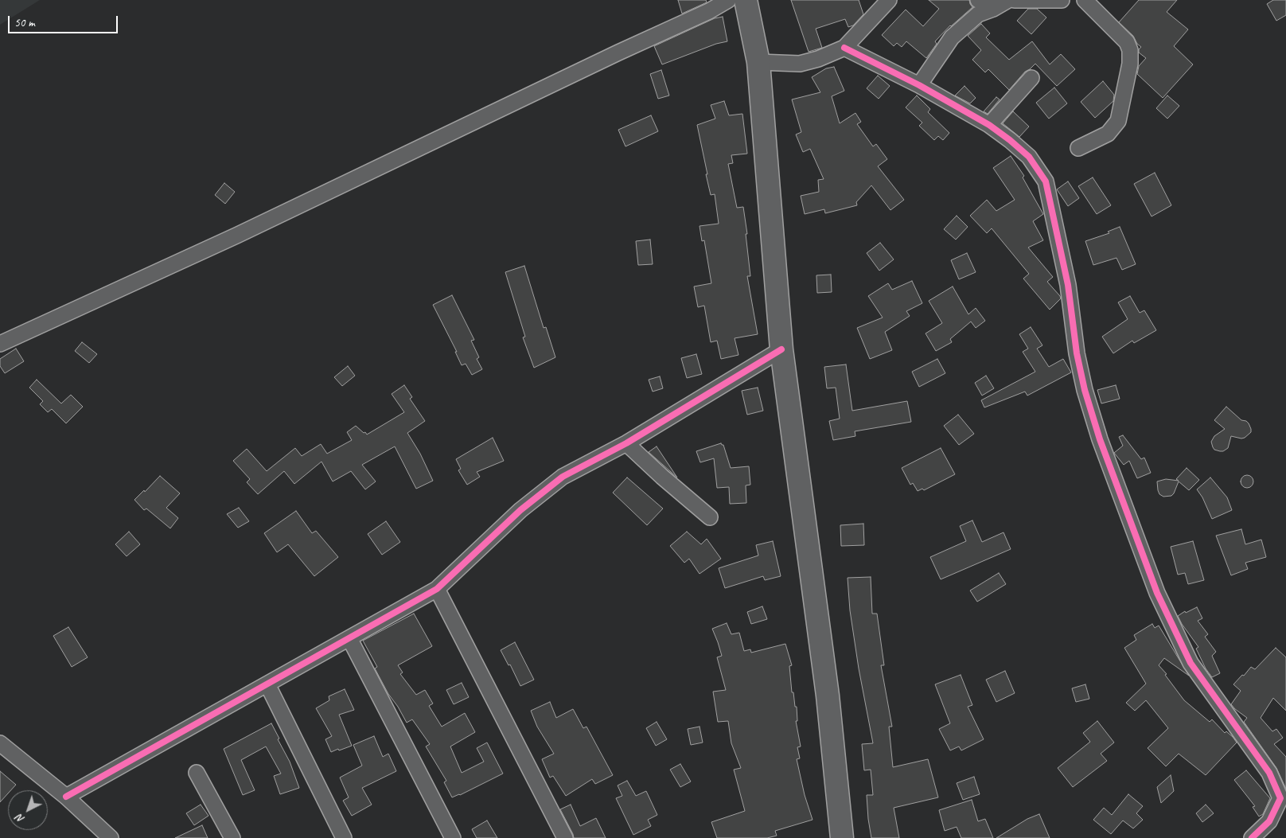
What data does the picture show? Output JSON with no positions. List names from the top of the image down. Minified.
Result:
{"scale_bar":"50 m","north":"bottom left"}
